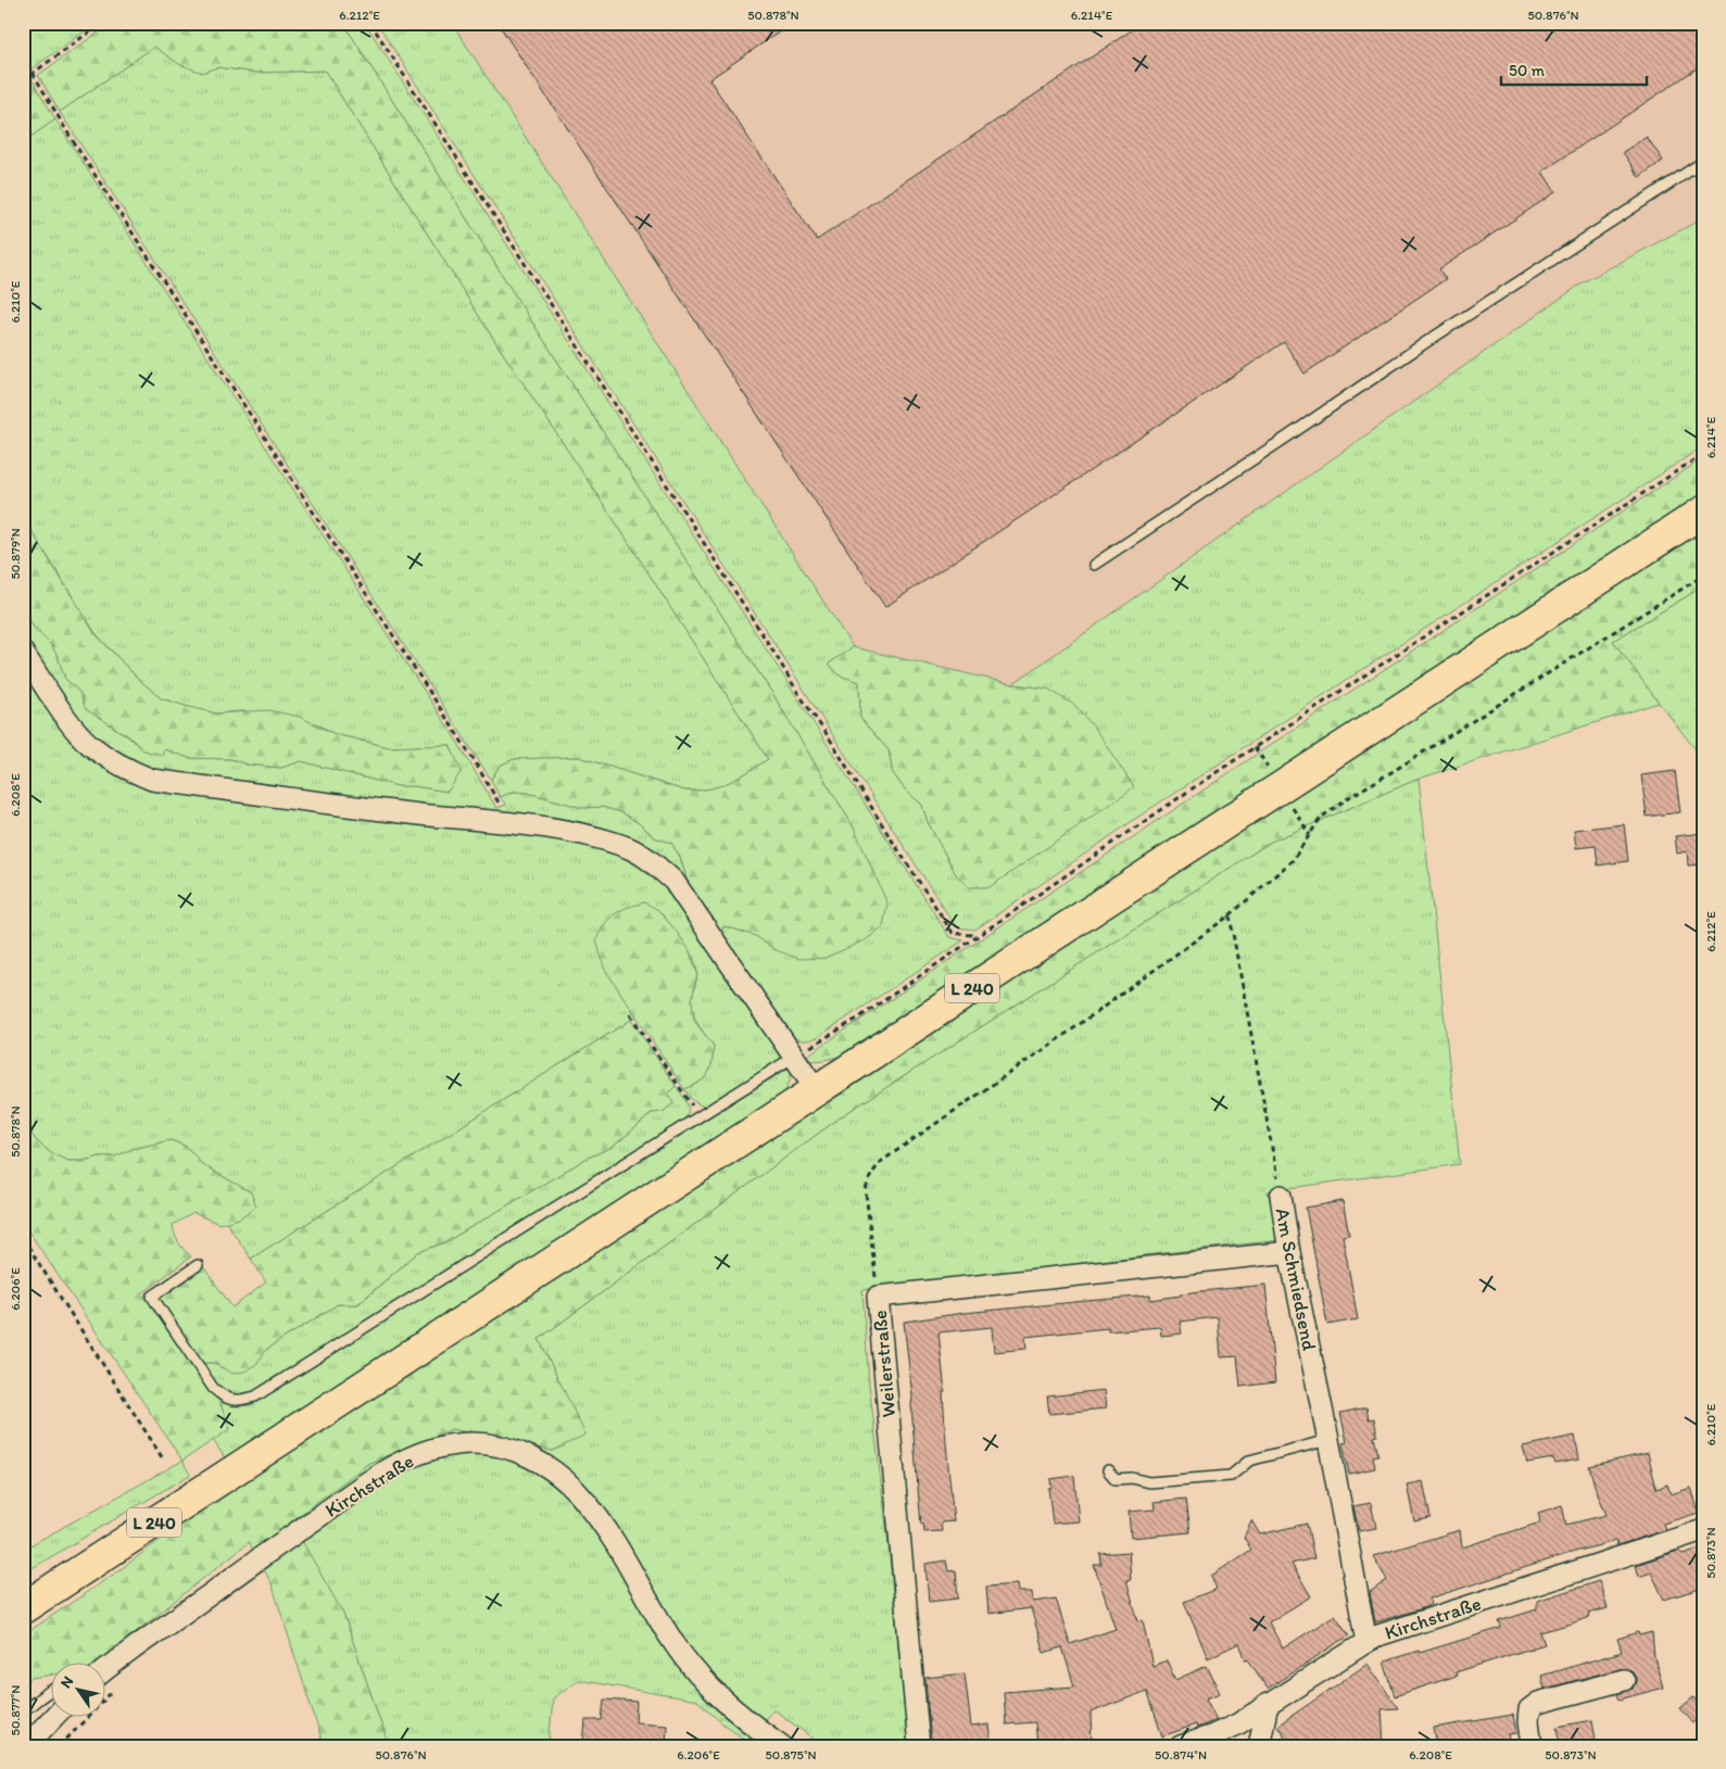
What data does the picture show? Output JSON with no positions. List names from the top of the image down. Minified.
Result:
{"streets":{"main road":["L 240"],"street":["Am Schmiedsend","Weilerstraße","Kirchstraße"]},"crossings":[["Am Schmiedsend","Weilerstraße"],["Am Schmiedsend","Kirchstraße"]],"scale_bar":"50 m","north":"top left","coordinates":["6.212°E","50.878°N","6.214°E","50.876°N","6.210°E","50.879°N","6.208°E","6.206°E","50.873°N","50.877°N","50.875°N","50.874°N"]}
